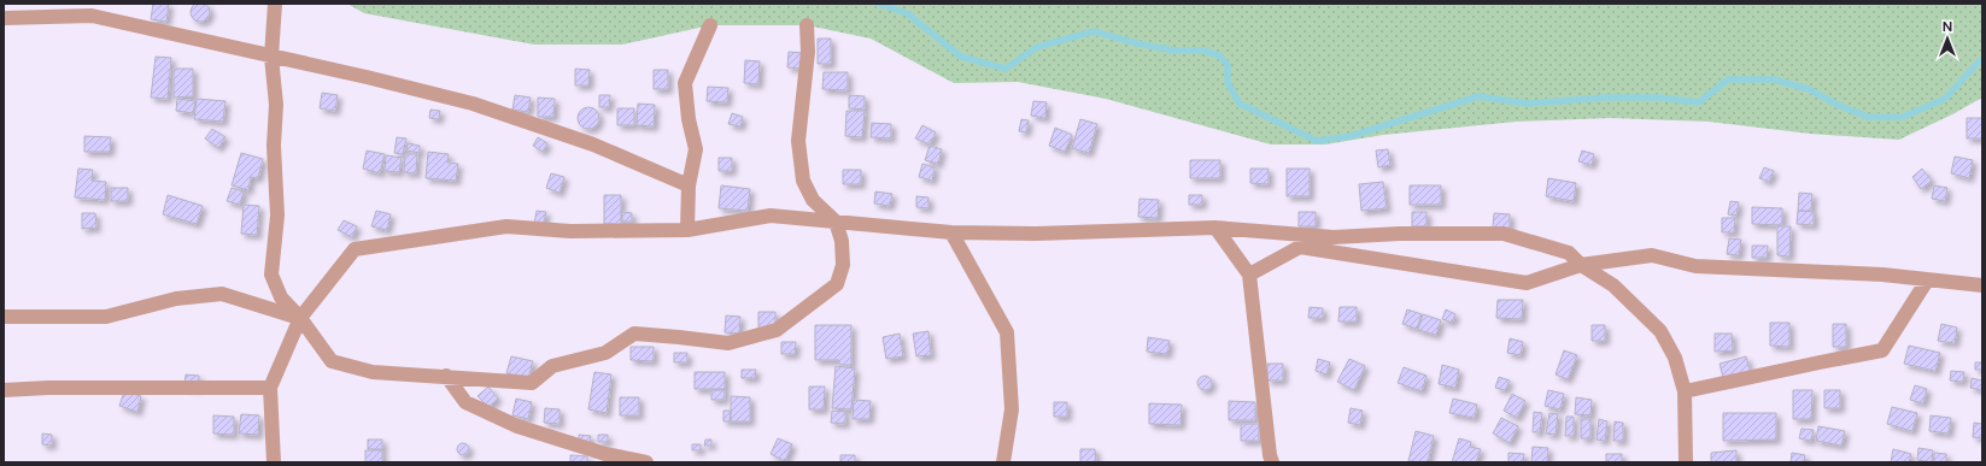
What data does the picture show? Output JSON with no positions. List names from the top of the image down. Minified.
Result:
{"north":"top"}
